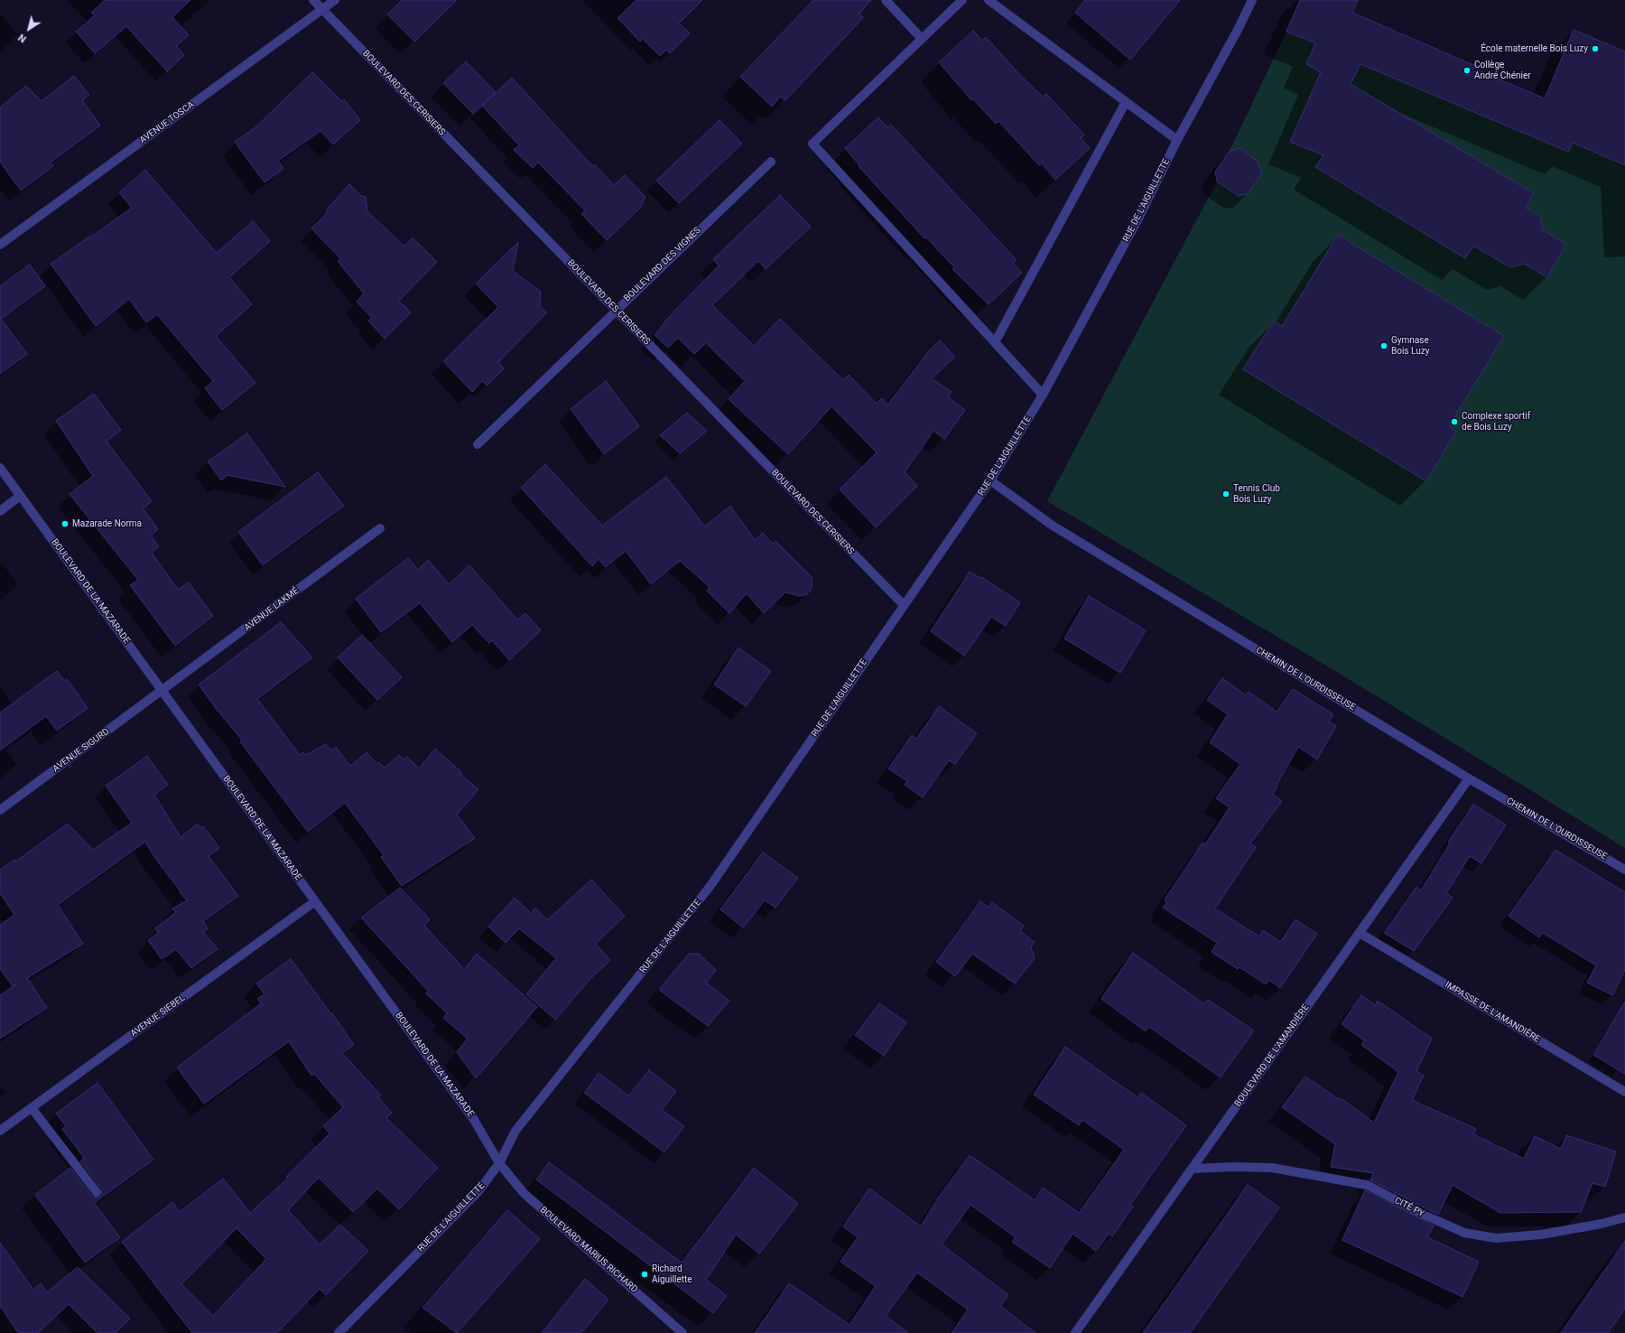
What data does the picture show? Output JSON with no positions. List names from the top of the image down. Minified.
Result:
{"streets":{"street":["BOULEVARD DES CERISIERS","AVENUE TOSCA","RUE DE L'AIGUILLETTE","BOULEVARD DES VIGNES","BOULEVARD DE LA MAZARADE","AVENUE LAKMÉ","CHEMIN DE L'OURDISSEUSE","AVENUE SIGURD","IMPASSE DE L'AMANDIÈRE","AVENUE SIEBEL","BOULEVARD DE L'AMANDIÈRE","CITÉ PY","BOULEVARD MARIUS RICHARD"]},"crossings":[["BOULEVARD DES CERISIERS","AVENUE TOSCA"],["BOULEVARD DES CERISIERS","RUE DE L'AIGUILLETTE"],["BOULEVARD DES CERISIERS","BOULEVARD DES VIGNES"],["RUE DE L'AIGUILLETTE","BOULEVARD DE LA MAZARADE"],["RUE DE L'AIGUILLETTE","CHEMIN DE L'OURDISSEUSE"],["RUE DE L'AIGUILLETTE","BOULEVARD MARIUS RICHARD"],["BOULEVARD DE LA MAZARADE","AVENUE LAKMÉ"],["BOULEVARD DE LA MAZARADE","AVENUE SIGURD"],["BOULEVARD DE LA MAZARADE","AVENUE SIEBEL"],["BOULEVARD DE LA MAZARADE","BOULEVARD MARIUS RICHARD"],["AVENUE LAKMÉ","AVENUE SIGURD"],["CHEMIN DE L'OURDISSEUSE","BOULEVARD DE L'AMANDIÈRE"],["IMPASSE DE L'AMANDIÈRE","BOULEVARD DE L'AMANDIÈRE"],["BOULEVARD DE L'AMANDIÈRE","CITÉ PY"]],"places":["École maternelle Bois Luzy","Collège André Chénier","Gymnase Bois Luzy","Complexe sportif de Bois Luzy","Tennis Club Bois Luzy","Mazarade Norma","Richard Aiguillette"],"north":"bottom left"}
